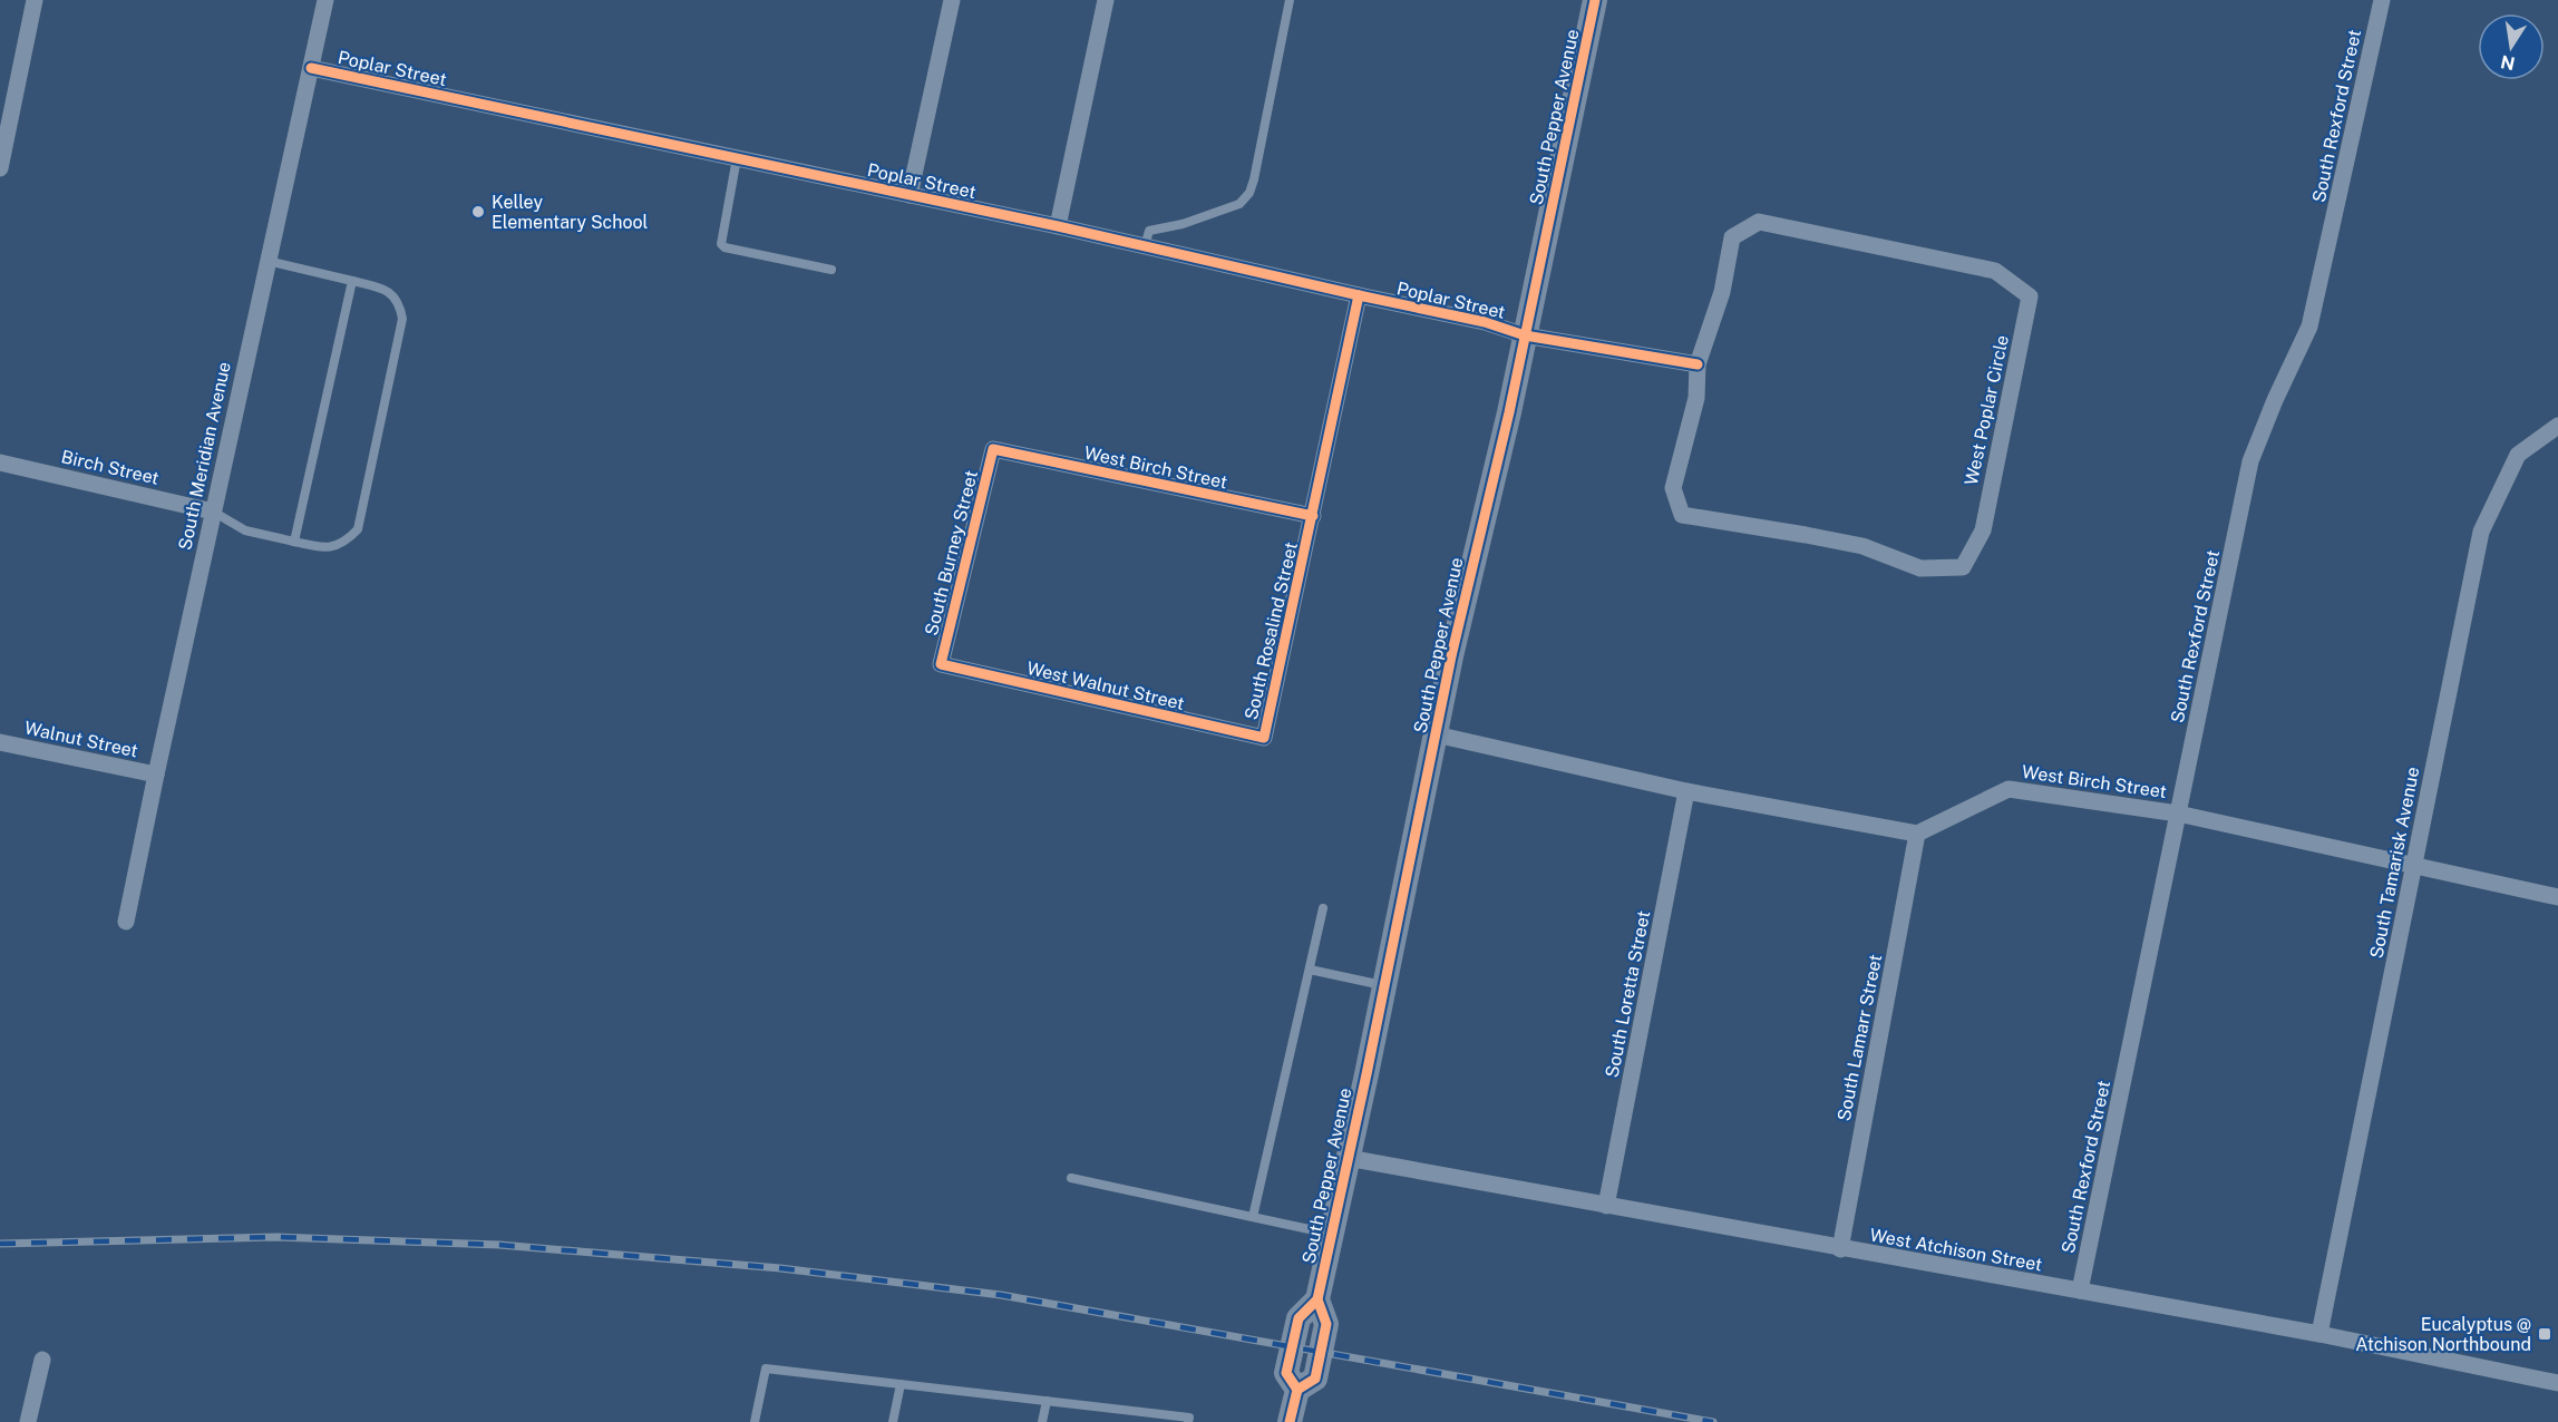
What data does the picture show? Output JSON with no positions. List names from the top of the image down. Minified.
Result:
{"streets":{"main road":["South Pepper Avenue"],"street":["Poplar Street","South Rexford Street","West Poplar Circle","South Meridian Avenue","Birch Street","West Birch Street","South Burney Street","South Rosalind Street","West Walnut Street","Walnut Street","South Tamarisk Avenue","South Loretta Street","South Lamarr Street","West Atchison Street"]},"crossings":[["Poplar Street","South Pepper Avenue"],["Poplar Street","West Poplar Circle"],["Poplar Street","South Meridian Avenue"],["Poplar Street","South Rosalind Street"],["South Rexford Street","West Birch Street"],["South Rexford Street","West Atchison Street"],["South Pepper Avenue","West Atchison Street"],["South Meridian Avenue","Birch Street"],["South Meridian Avenue","Walnut Street"],["West Birch Street","South Burney Street"],["West Birch Street","South Rosalind Street"],["West Birch Street","South Tamarisk Avenue"],["West Birch Street","South Lamarr Street"],["South Burney Street","West Walnut Street"],["South Rosalind Street","West Walnut Street"],["South Tamarisk Avenue","West Atchison Street"],["South Loretta Street","West Atchison Street"],["South Lamarr Street","West Atchison Street"]],"places":{"other":["Kelley Elementary School"],"transit":["Eucalyptus @ Atchison Northbound"]},"north":"bottom"}
